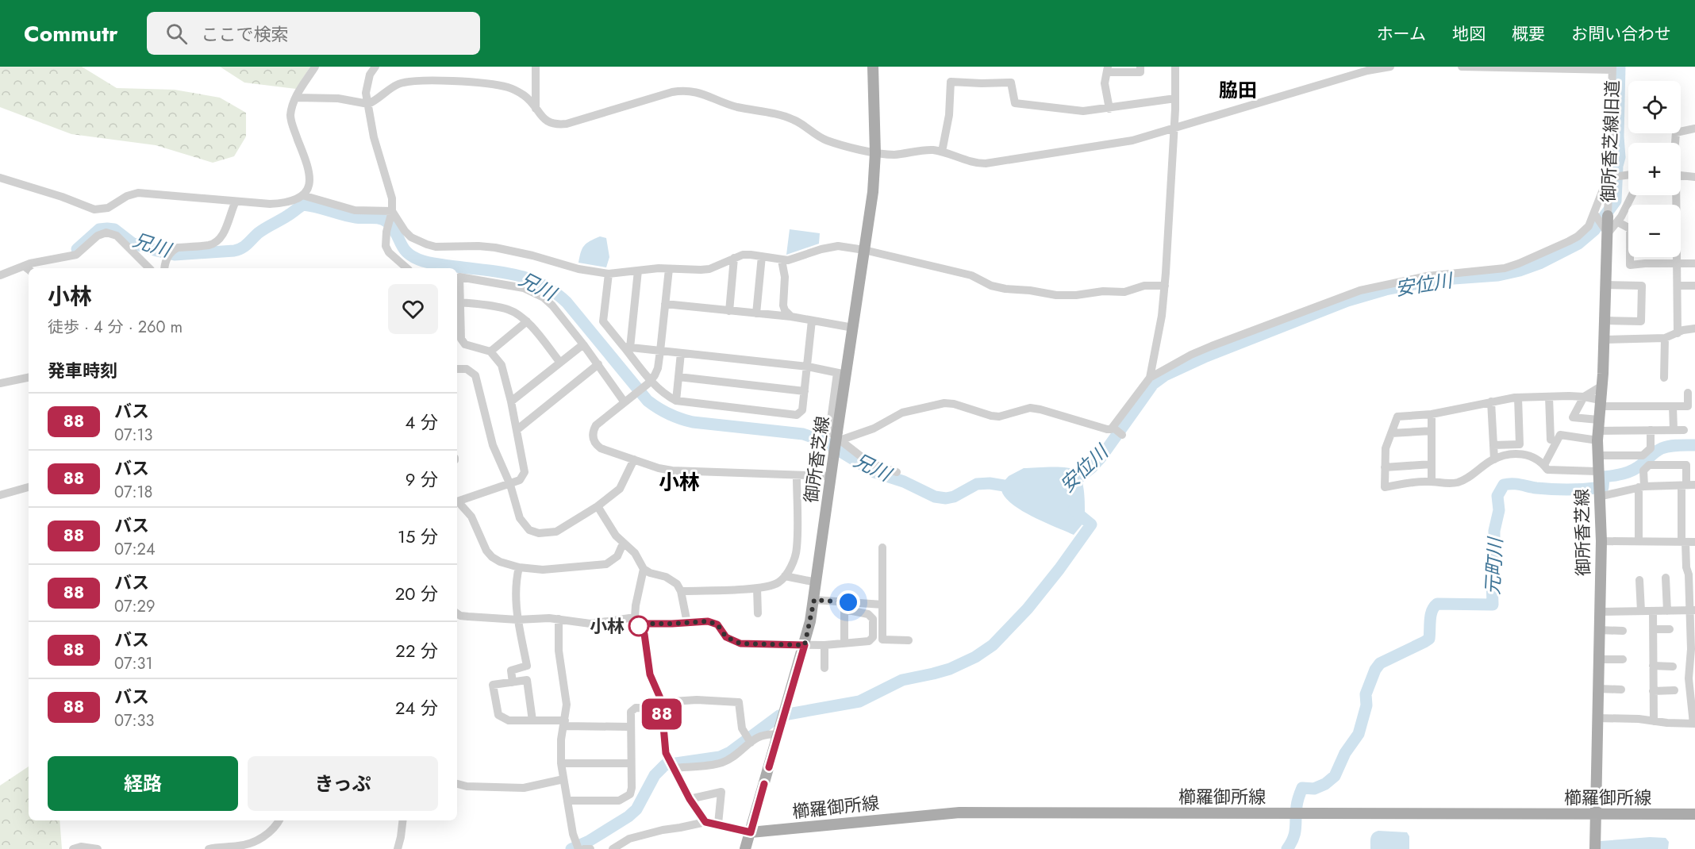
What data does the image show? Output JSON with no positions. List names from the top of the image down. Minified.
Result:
{"streets":{"main road":["御所香芝線","櫛羅御所線"],"street":["御所香芝線旧道"]},"crossings":[["御所香芝線旧道","御所香芝線"],["御所香芝線","櫛羅御所線"]],"districts":["脇田","小林"],"water":["兄川","安位川","元町川"],"places":["小林"],"lines":["bus line 88"],"page":{"header":"Commutr","search":"ここで検索","nav":["ホーム","地図","概要","お問い合わせ"],"on_map":"88","map_buttons":["+","−"],"heading":[["小林","徒歩 · 4 分 · 260 m"],"発車時刻"],"list":[{"mark":"88","name":"バス","note":"07:13","value":"4 分"},{"mark":"88","name":"バス","note":"07:18","value":"9 分"},{"mark":"88","name":"バス","note":"07:24","value":"15 分"},{"mark":"88","name":"バス","note":"07:29","value":"20 分"},{"mark":"88","name":"バス","note":"07:31","value":"22 分"},{"mark":"88","name":"バス","note":"07:33","value":"24 分"}],"buttons":["経路","きっぷ"]}}
